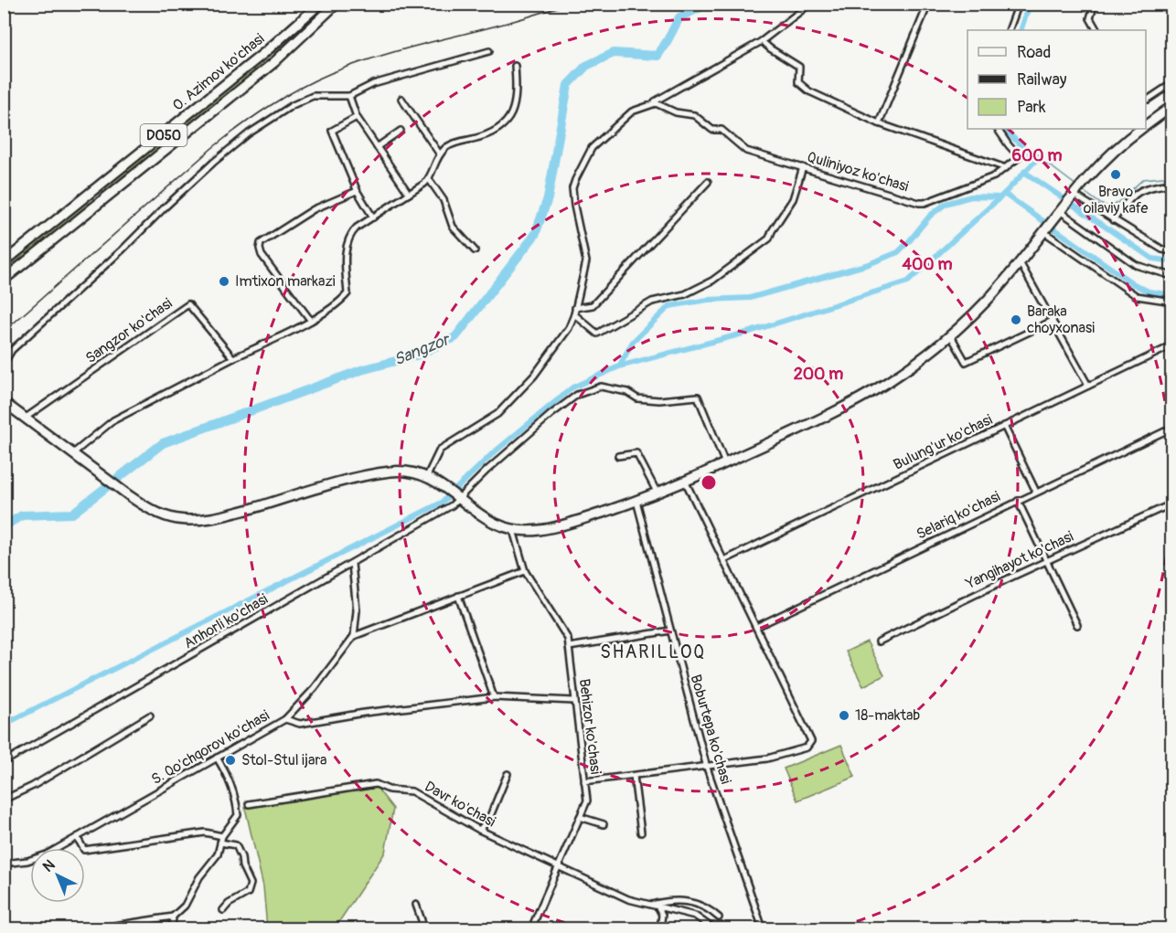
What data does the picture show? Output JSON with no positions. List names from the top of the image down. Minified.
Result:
{"streets":{"main road":["O. Azimov ko'chasi","D050"],"street":["Quliniyoz ko'chasi","Sangzor ko'chasi","Bulung'ur ko'chasi","Selariq ko'chasi","Yangihayot ko'chasi","Anhorli ko'chasi","Behizor ko'chasi","Boburtepa ko'chasi","S. Qo'chqorov ko'chasi","Davr ko'chasi"]},"crossings":[["O. Azimov ko'chasi","D050"],["Behizor ko'chasi","S. Qo'chqorov ko'chasi"],["Behizor ko'chasi","Davr ko'chasi"]],"districts":["SHARILLOQ"],"water":["Sangzor"],"places":["Bravo oilaviy kafe","Imtixon markazi","Baraka choyxonasi","18-maktab","Stol-Stul ijara"],"legend":["Road","Railway","Park"],"north":"top left","rings":["600 m","400 m","200 m"]}
